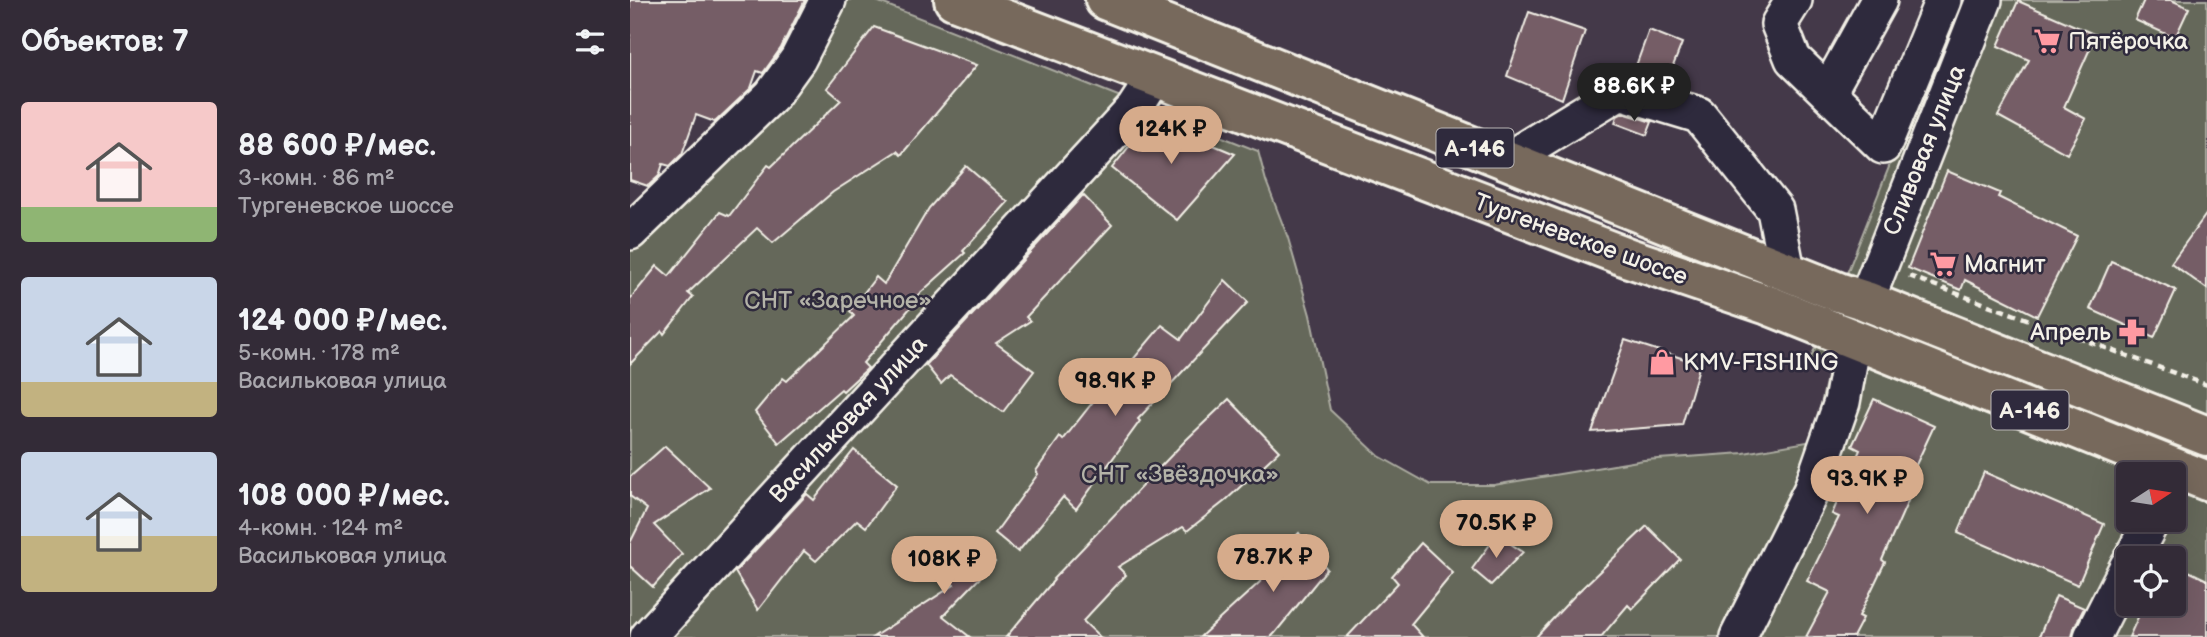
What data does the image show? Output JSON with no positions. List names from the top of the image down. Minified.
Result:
{"streets":{"highway":["А-146","Тургеневское шоссе"],"street":["Сливовая улица","Васильковая улица"]},"crossings":[["Сливовая улица","Тургеневское шоссе"],["Тургеневское шоссе","Васильковая улица"]],"parks":["СНТ «Заречное»","СНТ «Звёздочка»"],"places":{"supermarket":["Пятёрочка","Магнит"],"pharmacy":["Апрель"],"shop":["KMV-FISHING"]},"north":"right","page":{"heading":"Объектов: 7","price":["88.6K ₽","124K ₽","98.9K ₽","93.9K ₽","70.5K ₽","78.7K ₽","108K ₽"],"list":[{"name":"88 600 ₽/мес.","note":"3-комн. · 86 m² · Тургеневское шоссе"},{"name":"124 000 ₽/мес.","note":"5-комн. · 178 m² · Васильковая улица"},{"name":"108 000 ₽/мес.","note":"4-комн. · 124 m² · Васильковая улица"}]}}
